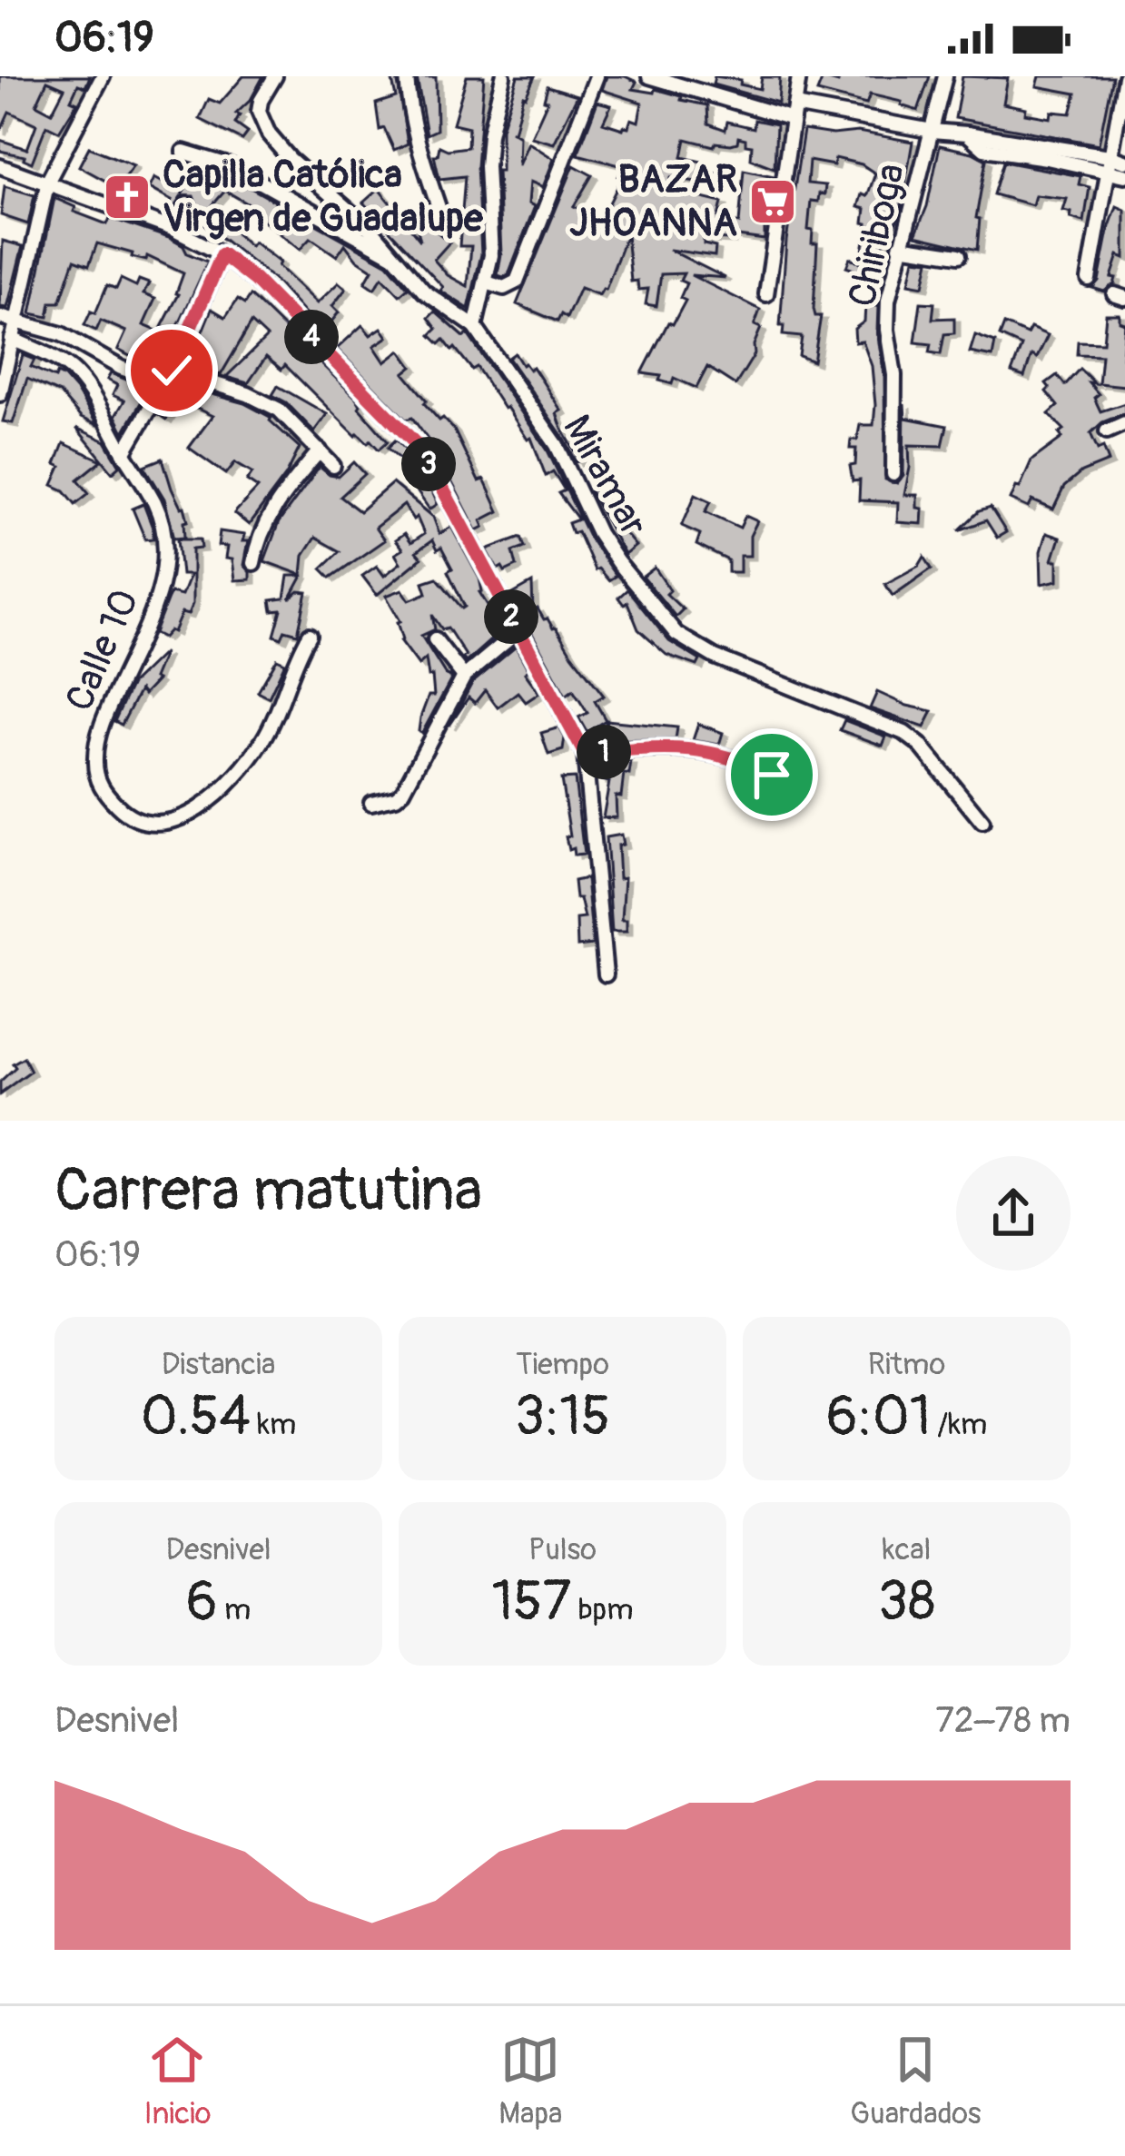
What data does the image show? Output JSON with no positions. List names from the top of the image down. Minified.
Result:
{"streets":{"street":["Chiriboga","Miramar","Calle 10"]},"places":{"church":["Capilla Católica Virgen de Guadalupe"],"supermarket":["BAZAR JHOANNA"]},"page":{"status":"06:19","pins":["4","3","2","1"],"heading":["Carrera matutina","06:19"],"stats":[["Distancia","0.54 km"],["Tiempo","3:15"],["Ritmo","6:01 /km"],["Desnivel","6 m"],["Pulso","157 bpm"],["kcal","38"]],"chart":["Desnivel","72–78 m"],"tabs":["Inicio","Mapa","Guardados"]}}
